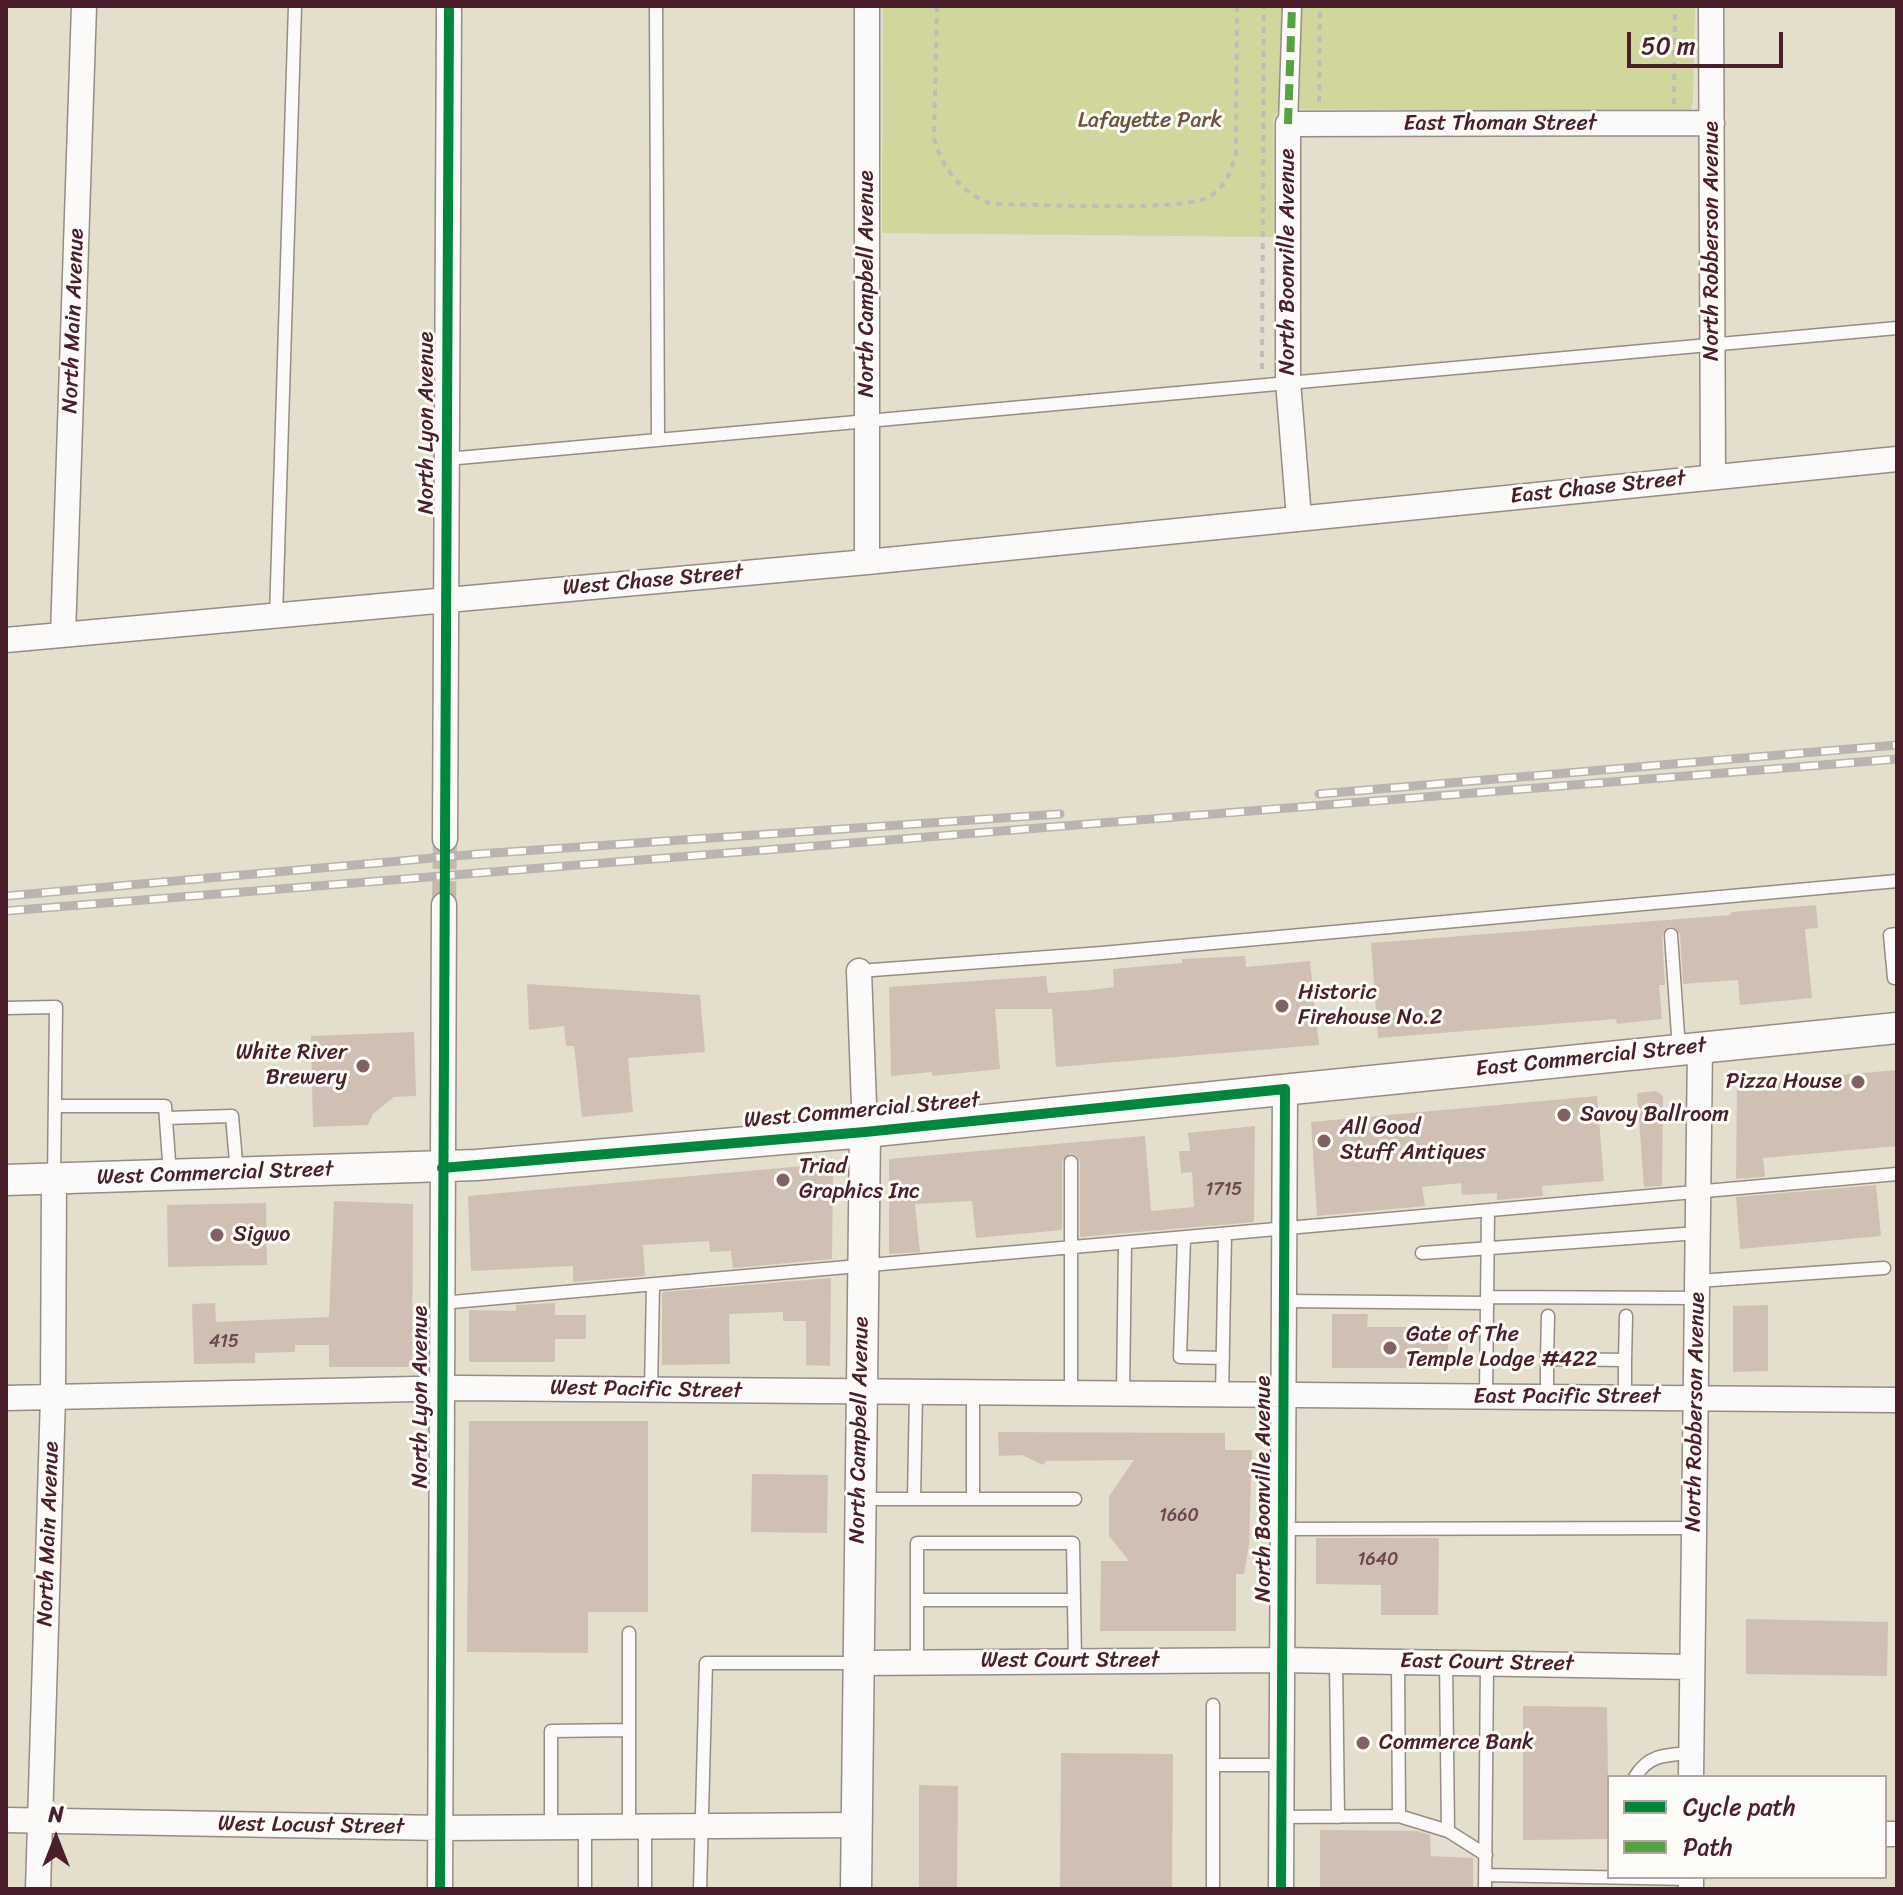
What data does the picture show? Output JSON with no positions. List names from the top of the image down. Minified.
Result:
{"streets":{"street":["East Thoman Street","North Robberson Avenue","North Boonville Avenue","North Campbell Avenue","North Main Avenue","North Lyon Avenue","East Chase Street","West Chase Street","East Commercial Street","West Commercial Street","West Pacific Street","East Pacific Street","West Court Street","East Court Street","West Locust Street"]},"crossings":[["East Thoman Street","North Robberson Avenue"],["East Thoman Street","North Boonville Avenue"],["North Robberson Avenue","East Chase Street"],["North Robberson Avenue","East Commercial Street"],["North Robberson Avenue","East Pacific Street"],["North Robberson Avenue","East Court Street"],["North Boonville Avenue","East Chase Street"],["North Boonville Avenue","West Chase Street"],["North Boonville Avenue","East Commercial Street"],["North Boonville Avenue","West Commercial Street"],["North Boonville Avenue","West Pacific Street"],["North Boonville Avenue","East Pacific Street"],["North Boonville Avenue","West Court Street"],["North Boonville Avenue","East Court Street"],["North Campbell Avenue","West Chase Street"],["North Campbell Avenue","West Commercial Street"],["North Campbell Avenue","West Pacific Street"],["North Campbell Avenue","West Court Street"],["North Campbell Avenue","West Locust Street"],["North Main Avenue","West Chase Street"],["North Main Avenue","West Commercial Street"],["North Main Avenue","West Pacific Street"],["North Main Avenue","West Locust Street"],["North Lyon Avenue","West Chase Street"],["North Lyon Avenue","West Commercial Street"],["North Lyon Avenue","West Pacific Street"],["North Lyon Avenue","West Locust Street"],["East Chase Street","West Chase Street"],["East Commercial Street","West Commercial Street"],["West Pacific Street","East Pacific Street"],["West Court Street","East Court Street"]],"parks":["Lafayette Park"],"places":["Historic Firehouse No.2","White River Brewery","Pizza House","Savoy Ballroom","All Good Stuff Antiques","Triad Graphics Inc","Sigwo","Gate of The Temple Lodge #422","Commerce Bank"],"house_numbers":["1715","415","1660","1640"],"legend":["Cycle path","Path"],"scale_bar":"50 m","north":"top"}
